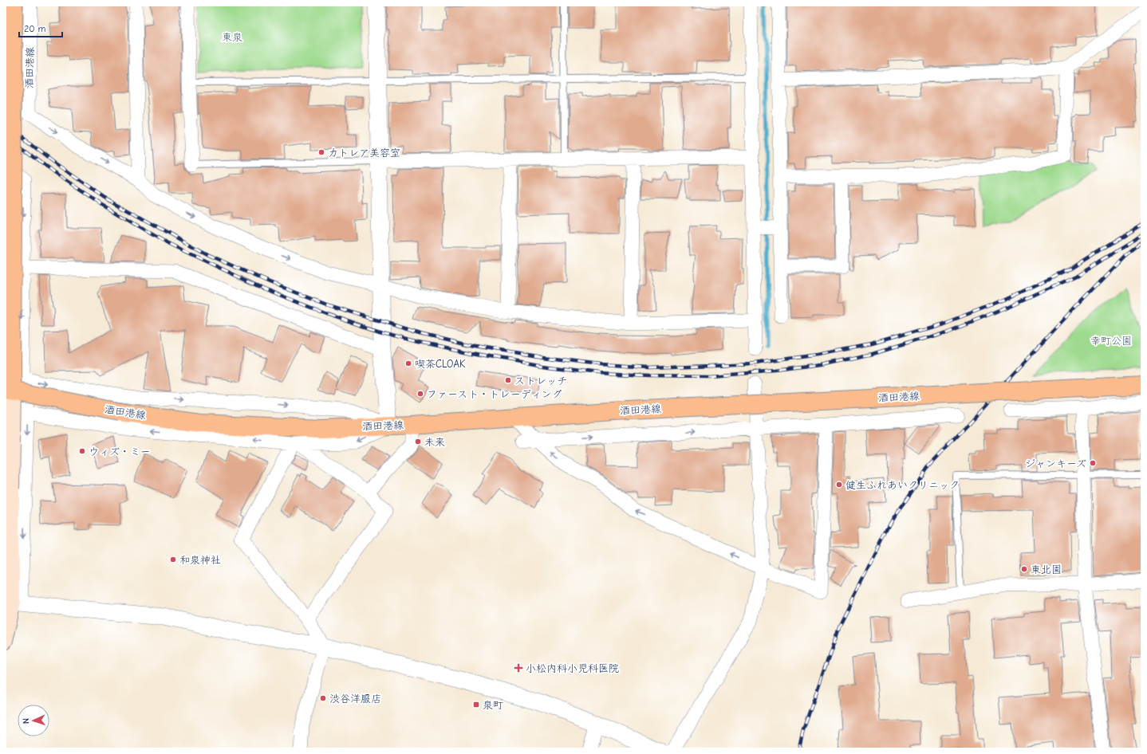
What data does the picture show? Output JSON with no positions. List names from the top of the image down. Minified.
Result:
{"streets":{"main road":["酒田港線"]},"parks":["東泉","幸町公園"],"places":{"other":["カトレア美容室","喫茶CLOAK","ストレッチ","ファースト・トレーディング","未来","ウィズ・ミー","ジャンキーズ","健生ふれあいクリニック","和泉神社","東北園","渋谷洋服店"],"health":["小松内科小児科医院"],"transit":["泉町"]},"scale_bar":"20 m","north":"left"}
